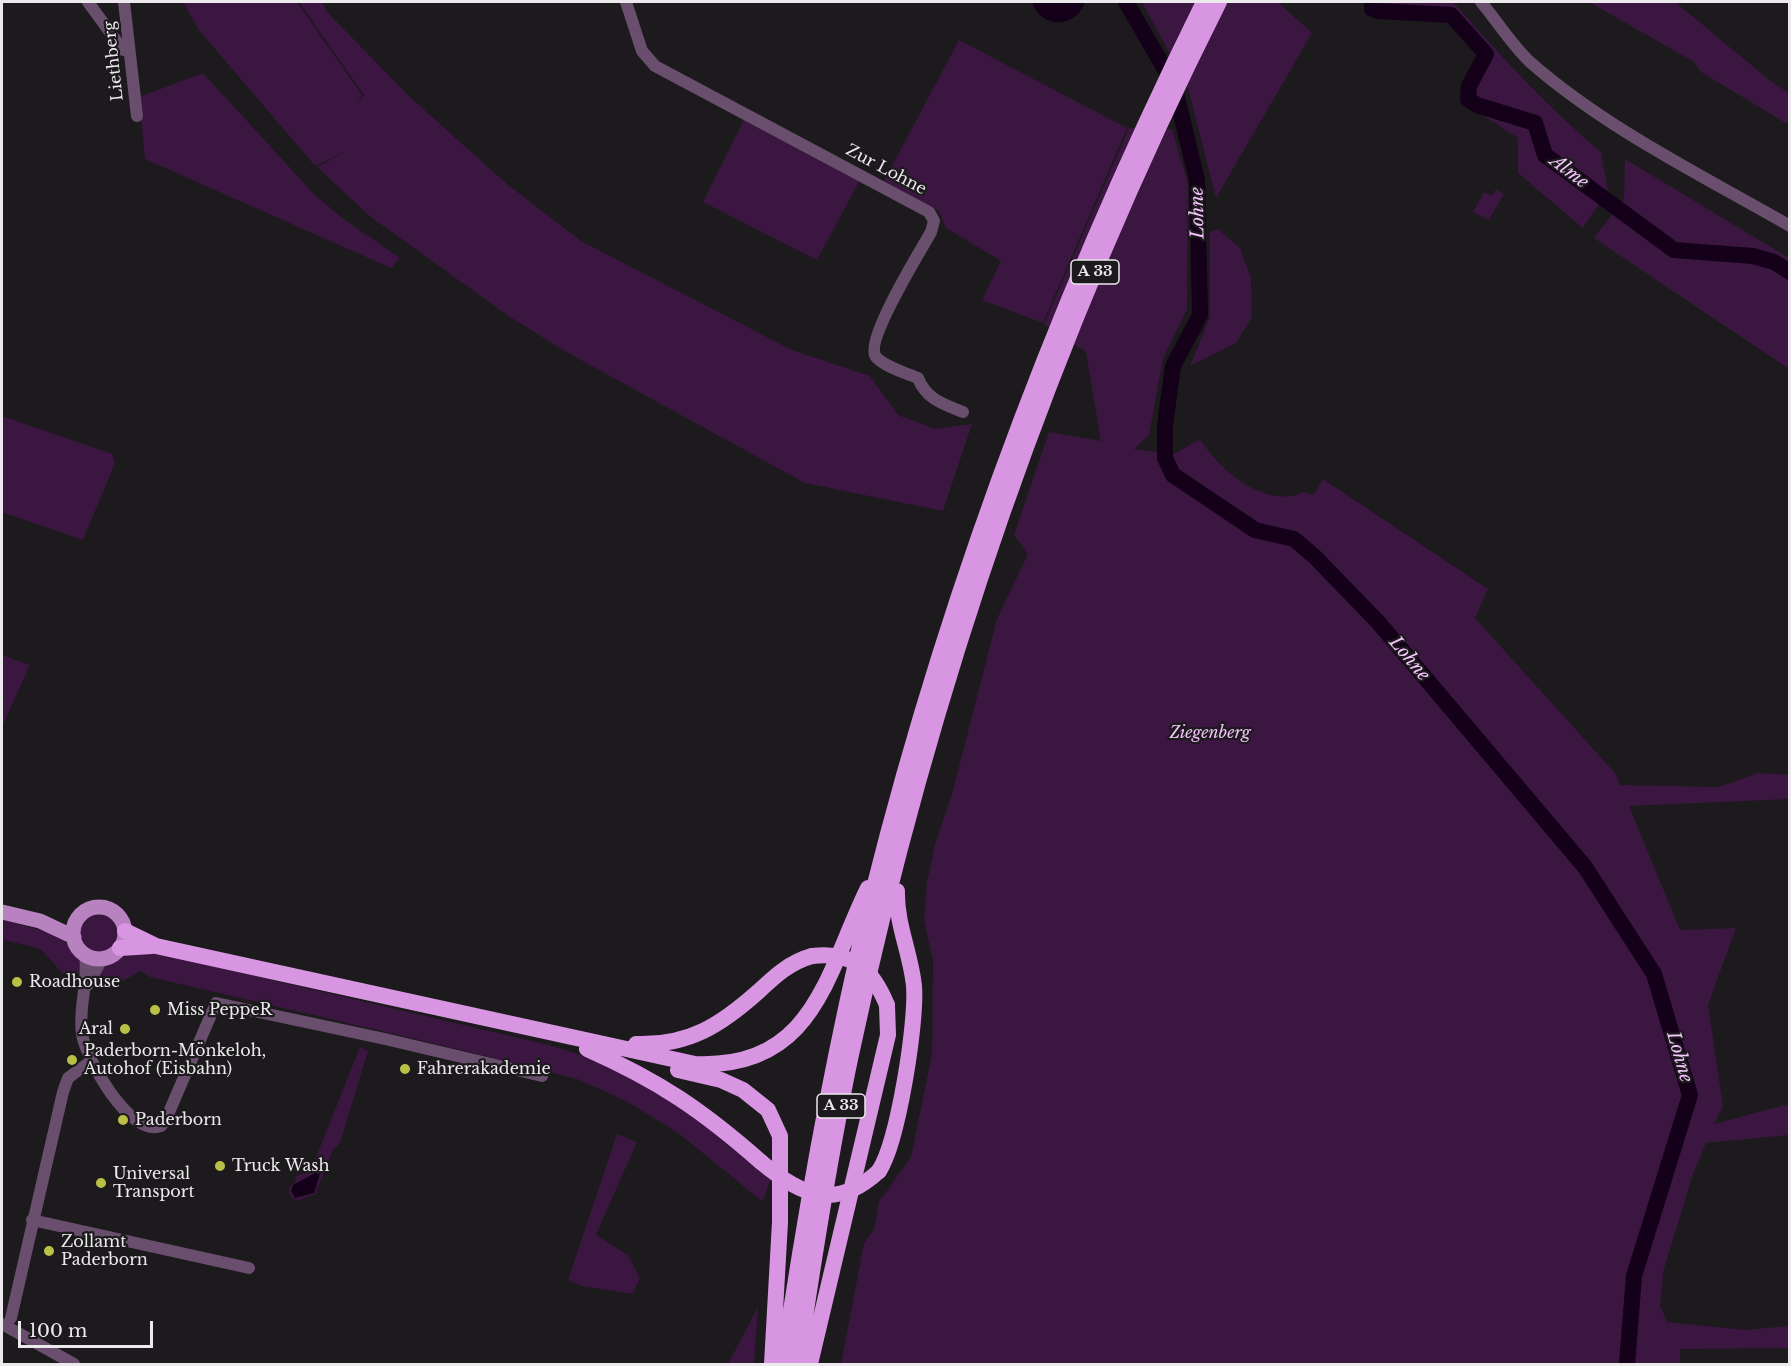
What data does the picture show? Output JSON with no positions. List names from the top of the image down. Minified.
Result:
{"streets":{"highway":["A 33"],"street":["Liethberg","Zur Lohne"]},"water":["Alme","Lohne"],"parks":["Ziegenberg"],"places":["Roadhouse","Miss PeppeR","Aral","Paderborn-Mönkeloh, Autohof (Eisbahn)","Fahrerakademie","Paderborn","Truck Wash","Universal Transport","Zollamt Paderborn"],"scale_bar":"100 m"}
